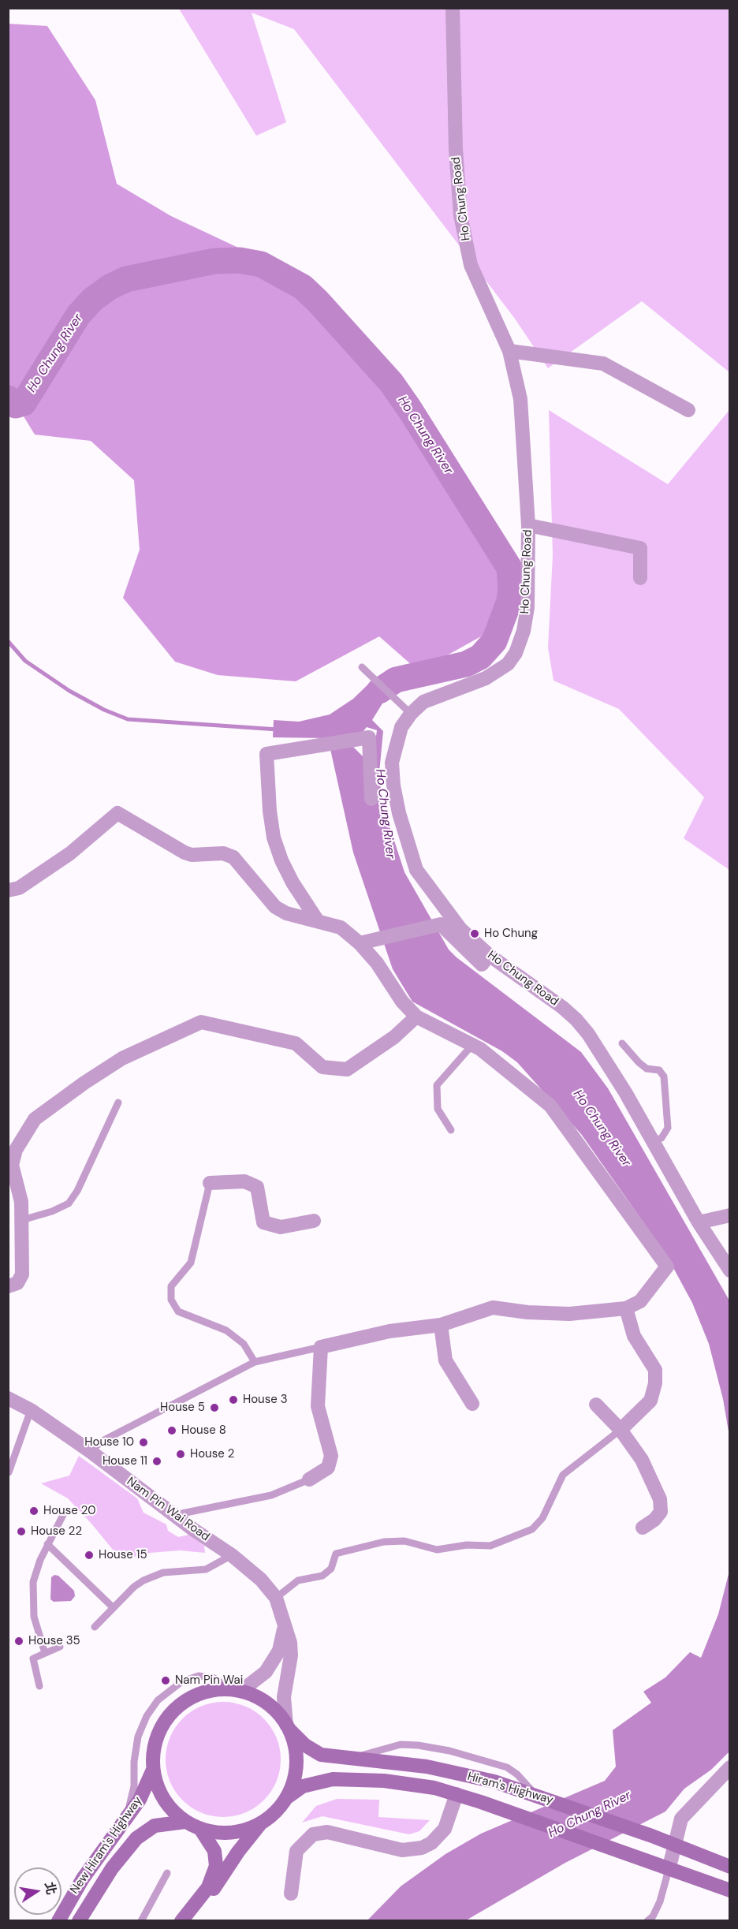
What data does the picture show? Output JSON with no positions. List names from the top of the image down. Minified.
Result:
{"streets":{"main road":["Hiram's Highway","New Hiram's Highway"],"street":["Ho Chung Road","Nam Pin Wai Road"]},"crossings":[["Nam Pin Wai Road","Hiram's Highway"],["Nam Pin Wai Road","New Hiram's Highway"],["Hiram's Highway","New Hiram's Highway"]],"water":["Ho Chung River"],"places":["Ho Chung","House 3","House 5","House 8","House 10","House 2","House 11","House 20","House 22","House 15","House 35","Nam Pin Wai"],"north":"right"}
